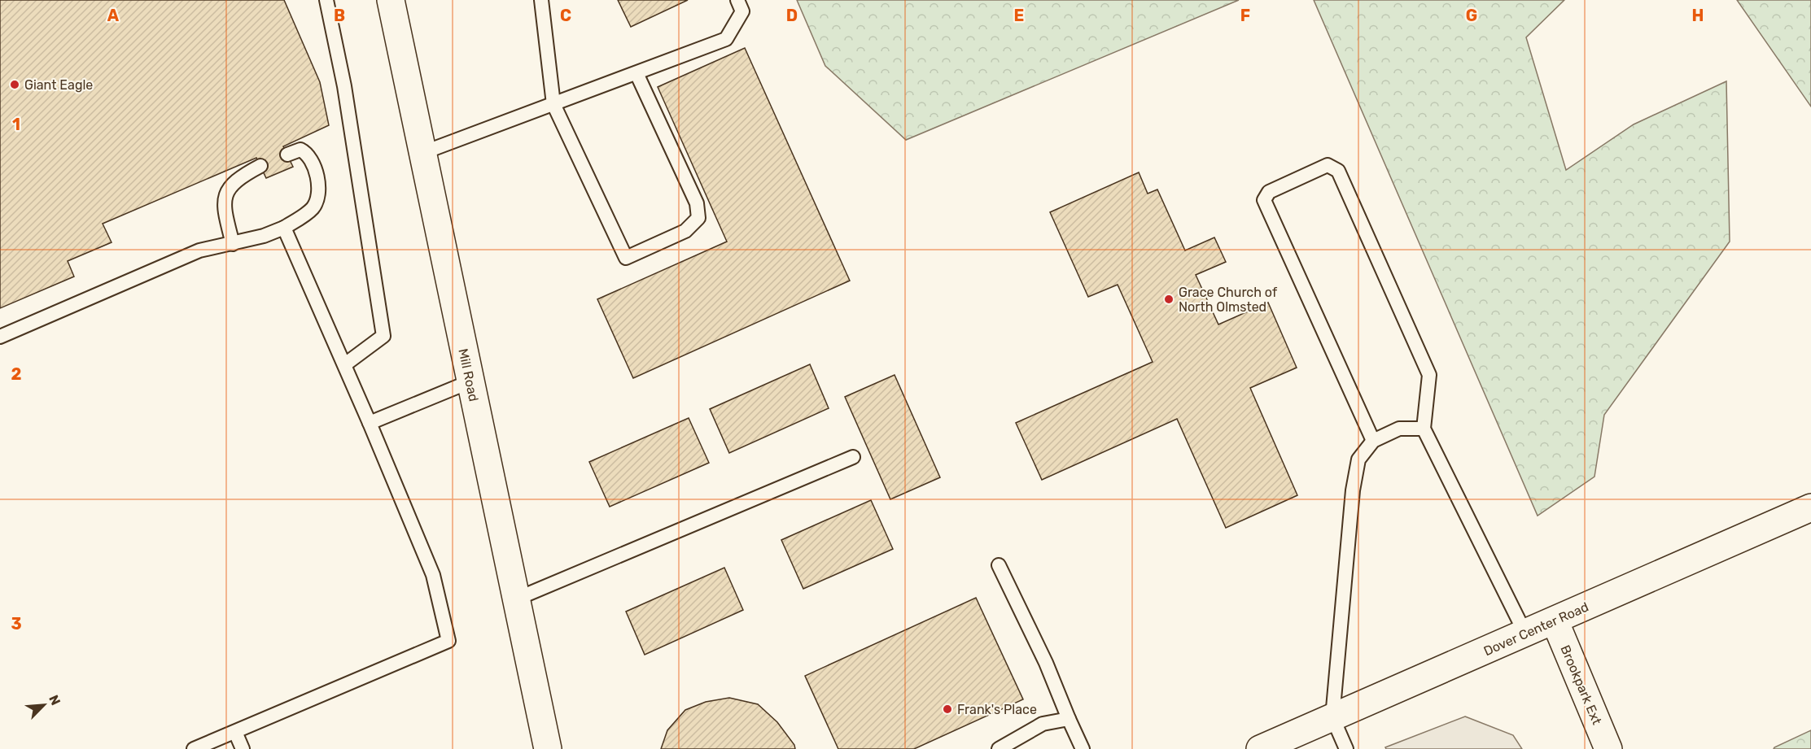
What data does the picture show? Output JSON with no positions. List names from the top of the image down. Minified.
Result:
{"streets":{"street":["Mill Road","Dover Center Road","Brookpark Ext"]},"crossings":[["Dover Center Road","Brookpark Ext"]],"places":["Giant Eagle","Grace Church of North Olmsted","Frank's Place"],"north":"top right","grid":{"columns":["A","B","C","D","E","F","G","H"],"rows":["1","2","3"]}}
